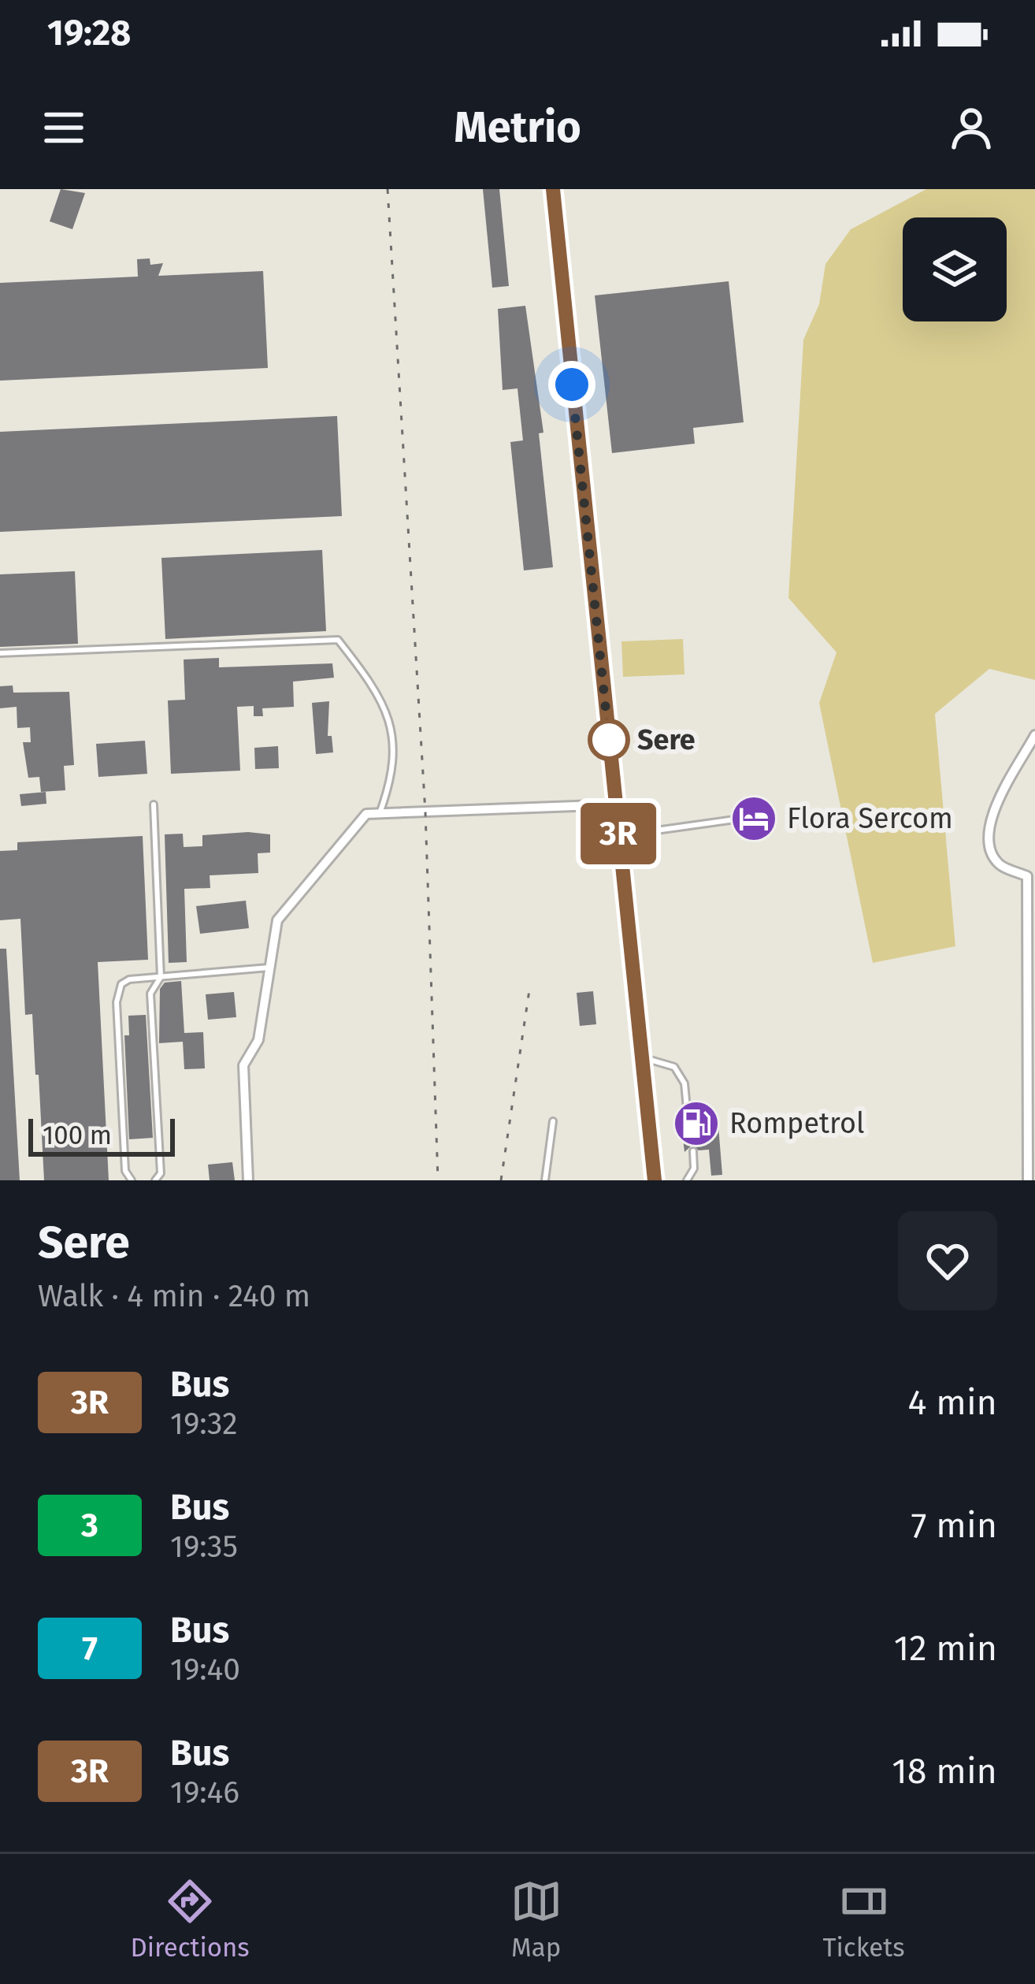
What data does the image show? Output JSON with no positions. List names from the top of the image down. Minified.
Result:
{"places":{"other":["Sere"],"hotel":["Flora Sercom"],"fuel station":["Rompetrol"]},"lines":["bus line 3R"],"scale_bar":"100 m","page":{"status":"19:28","header":"Metrio","on_map":"3R","scale":"100 m","heading":["Sere","Walk · 4 min · 240 m"],"list":[{"mark":"3R","name":"Bus","note":"19:32","value":"4 min"},{"mark":"3","name":"Bus","note":"19:35","value":"7 min"},{"mark":"7","name":"Bus","note":"19:40","value":"12 min"},{"mark":"3R","name":"Bus","note":"19:46","value":"18 min"}],"tabs":["Directions","Map","Tickets"]}}
